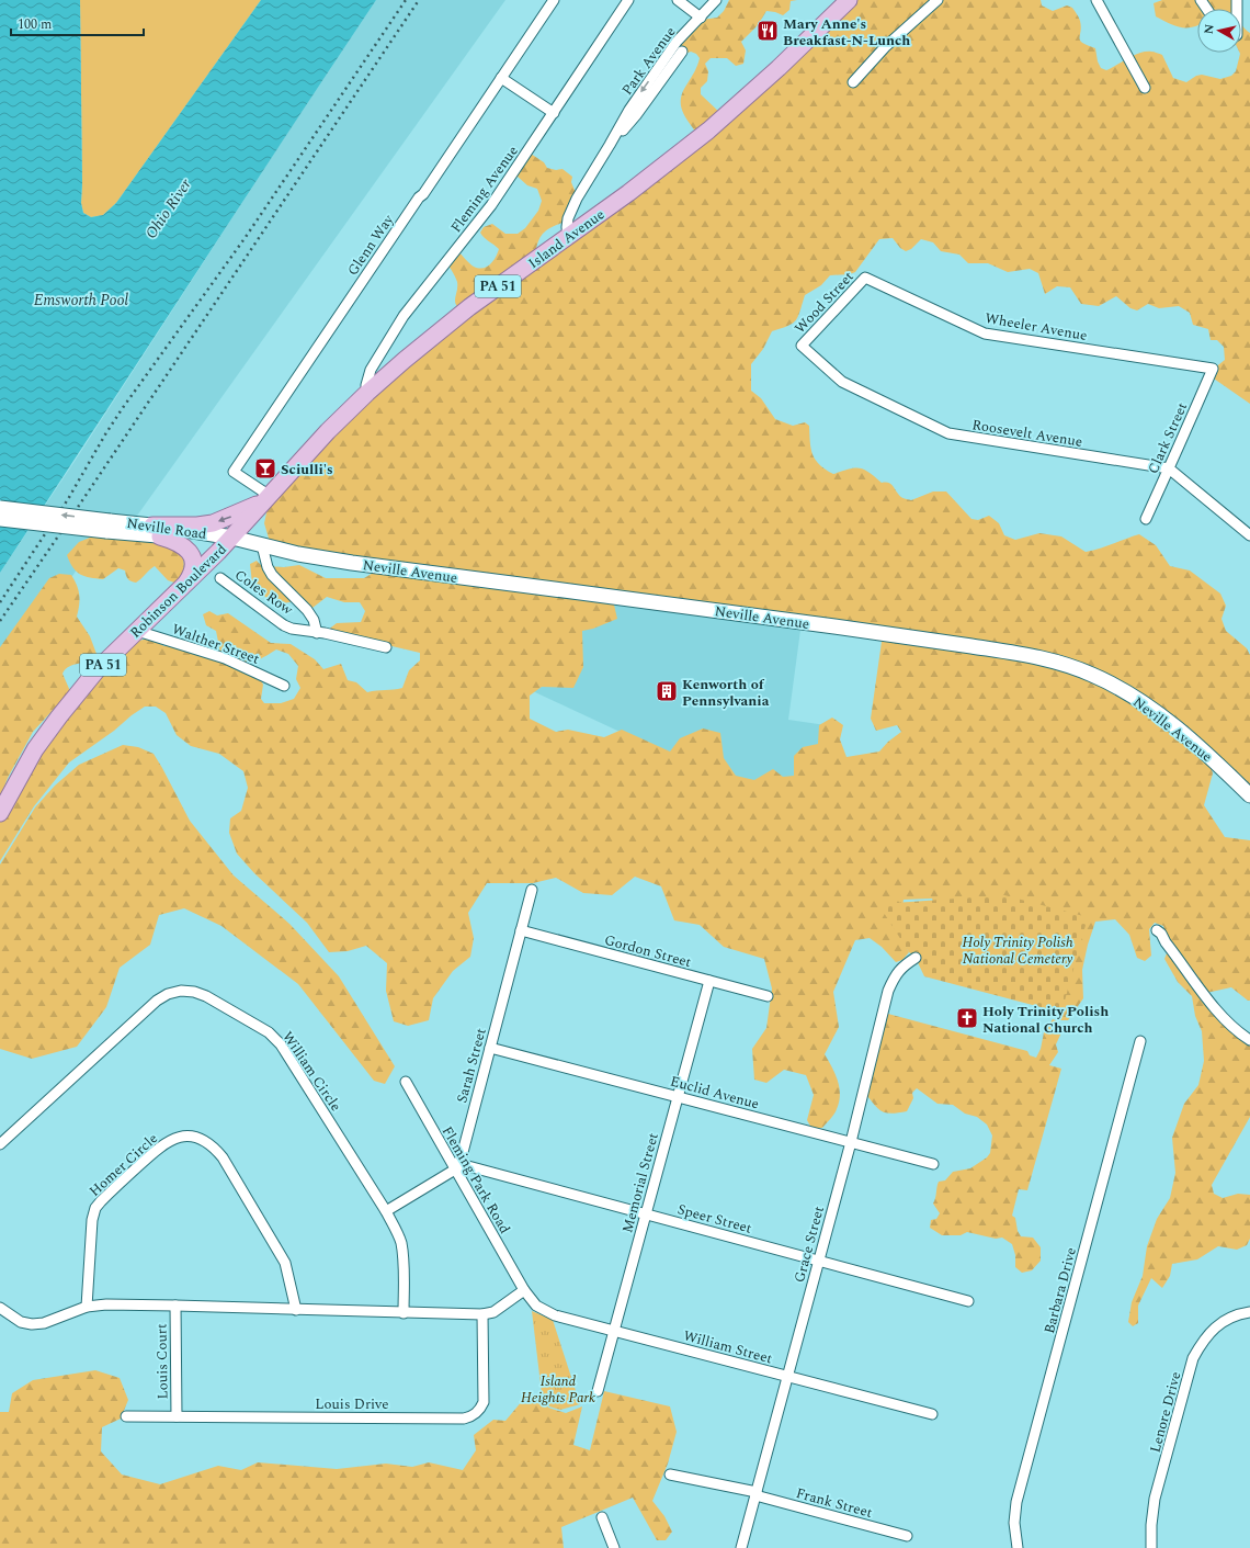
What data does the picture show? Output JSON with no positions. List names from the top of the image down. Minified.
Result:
{"streets":{"main road":["Island Avenue","PA 51","Robinson Boulevard"],"street":["Park Avenue","Fleming Avenue","Glenn Way","Wood Street","Wheeler Avenue","Roosevelt Avenue","Clark Street","Neville Road","Neville Avenue","Coles Row","Walther Street","Gordon Street","Sarah Street","William Circle","Euclid Avenue","Homer Circle","Fleming Park Road","Memorial Street","Speer Street","Grace Street","Barbara Drive","William Street","Louis Court","Louis Drive","Lenore Drive","Frank Street"]},"crossings":[["Park Avenue","Island Avenue"],["Fleming Avenue","Island Avenue"],["Island Avenue","Glenn Way"],["Island Avenue","Neville Road"],["Island Avenue","Neville Avenue"],["Island Avenue","Robinson Boulevard"],["Wood Street","Wheeler Avenue"],["Wood Street","Roosevelt Avenue"],["Wheeler Avenue","Clark Street"],["Roosevelt Avenue","Clark Street"],["Neville Road","Neville Avenue"],["Neville Road","Robinson Boulevard"],["Neville Avenue","Robinson Boulevard"],["Neville Avenue","Coles Row"],["Robinson Boulevard","Walther Street"],["Gordon Street","Sarah Street"],["Gordon Street","Memorial Street"],["Sarah Street","Euclid Avenue"],["Sarah Street","Fleming Park Road"],["Sarah Street","Speer Street"],["Euclid Avenue","Memorial Street"],["Euclid Avenue","Grace Street"],["Fleming Park Road","Speer Street"],["Fleming Park Road","William Street"],["Memorial Street","Speer Street"],["Memorial Street","William Street"],["Speer Street","Grace Street"],["Grace Street","William Street"],["Grace Street","Frank Street"],["Louis Court","Louis Drive"]],"water":["Ohio River","Emsworth Pool"],"parks":["Holy Trinity Polish National Cemetery","Island Heights Park"],"places":{"restaurant":["Mary Anne's Breakfast-N-Lunch"],"bar":["Sciulli's"],"building":["Kenworth of Pennsylvania"],"church":["Holy Trinity Polish National Church"]},"scale_bar":"100 m","north":"left"}
